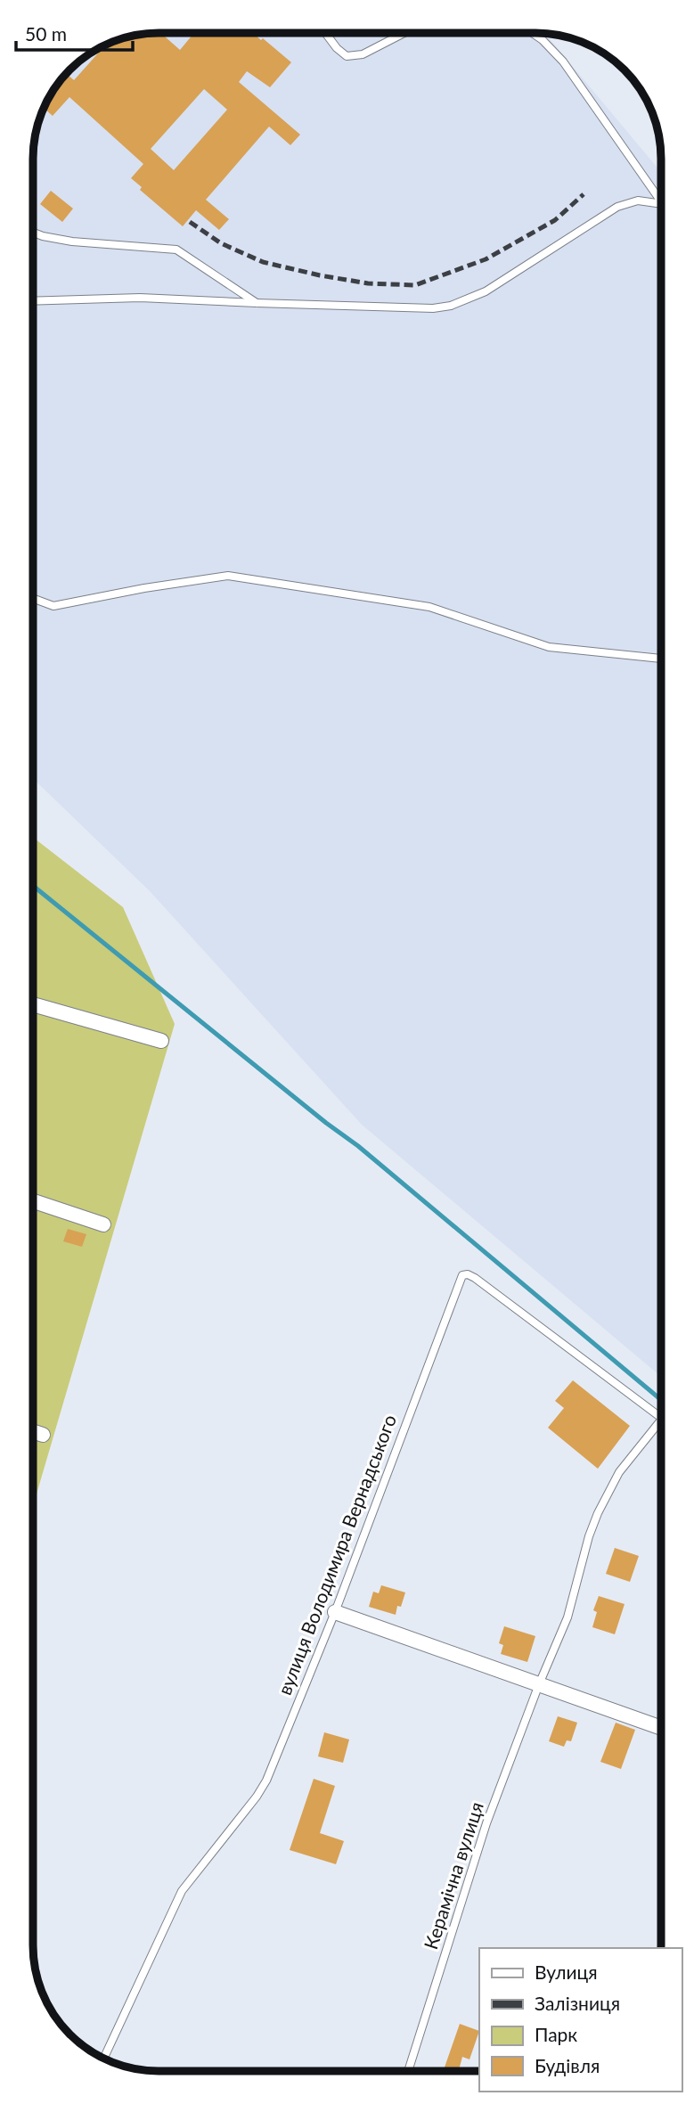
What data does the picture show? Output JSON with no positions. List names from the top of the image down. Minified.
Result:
{"streets":{"lane":["вулиця Володимира Вернадського","Керамічна вулиця"]},"legend":["Вулиця","Залізниця","Парк","Будівля"],"scale_bar":"50 m"}
